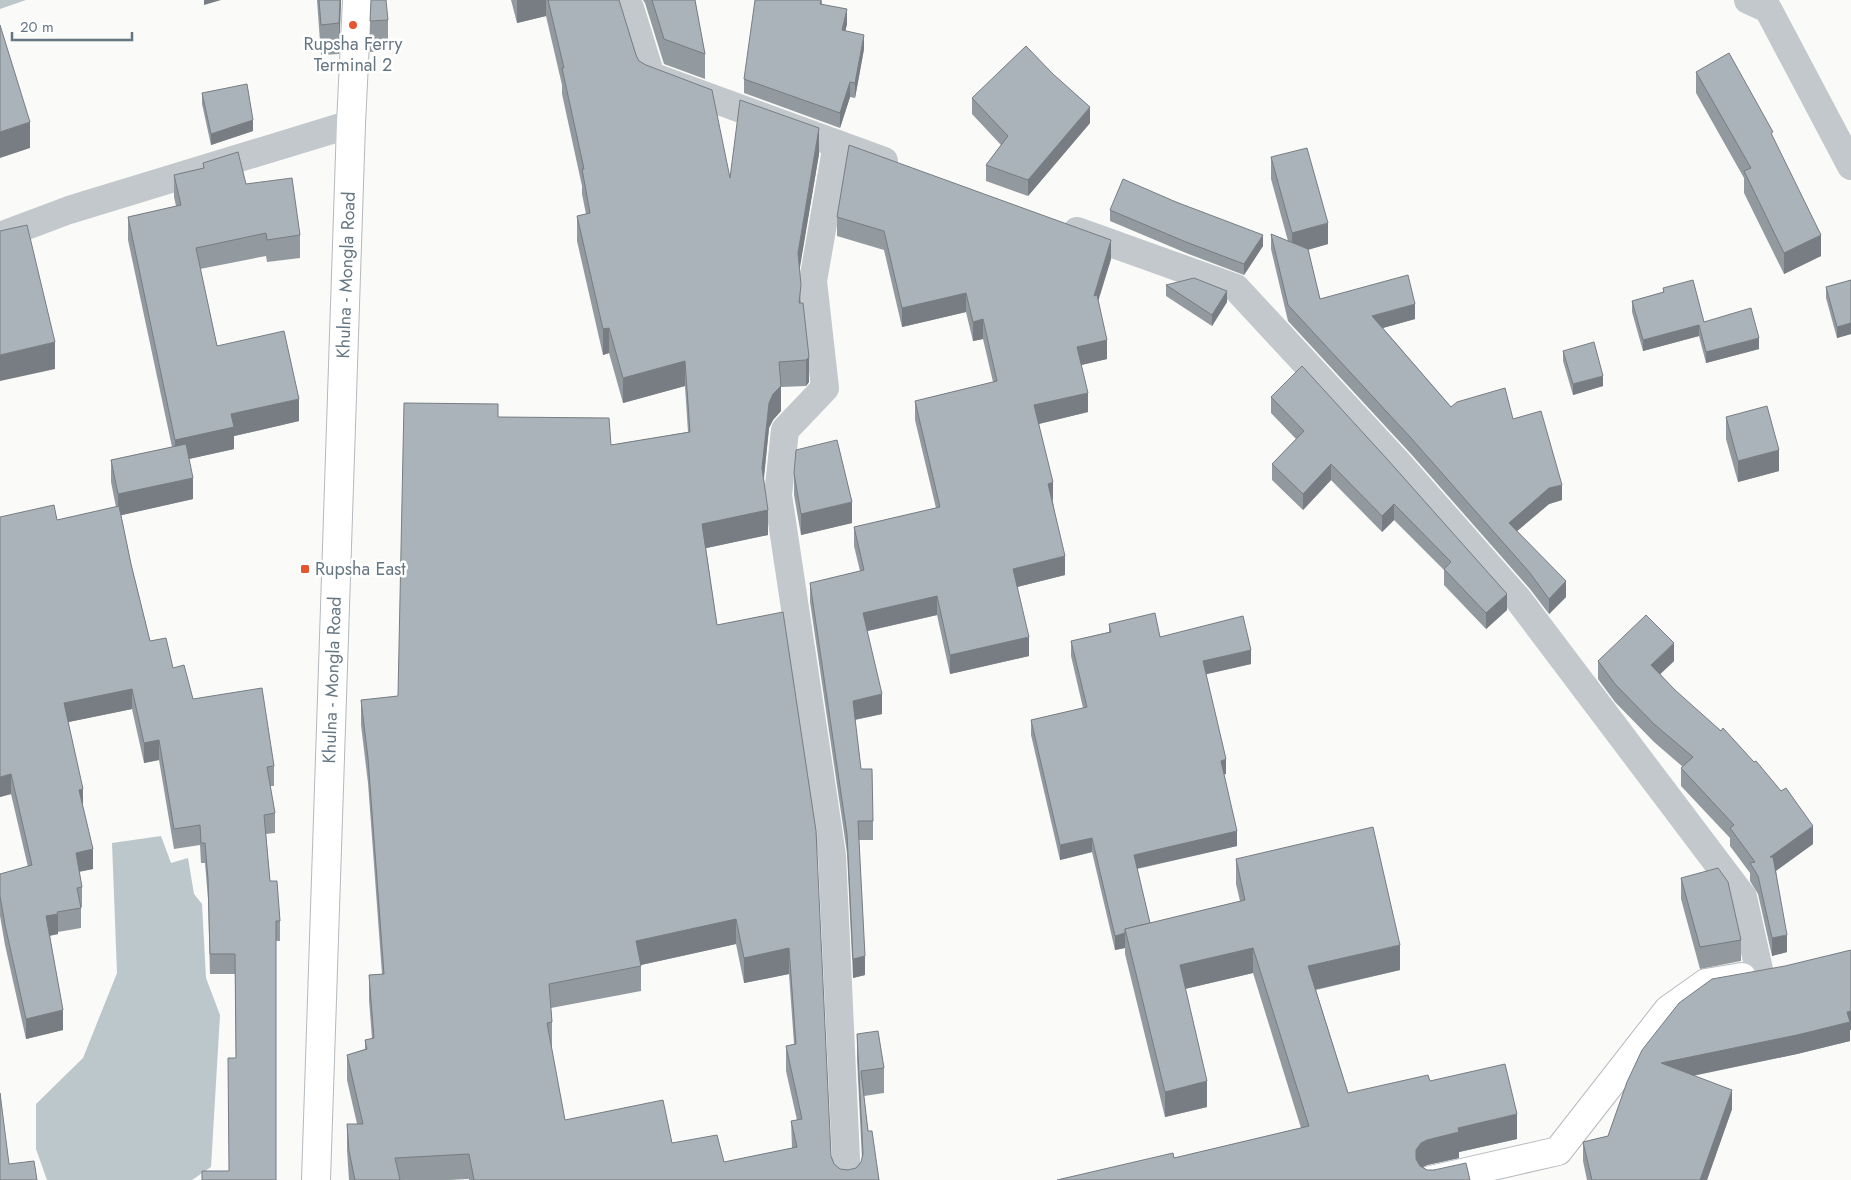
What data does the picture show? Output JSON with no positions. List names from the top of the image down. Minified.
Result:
{"streets":{"main road":["Khulna - Mongla Road"]},"places":{"other":["Rupsha Ferry Terminal 2"],"transit":["Rupsha East"]},"scale_bar":"20 m"}
